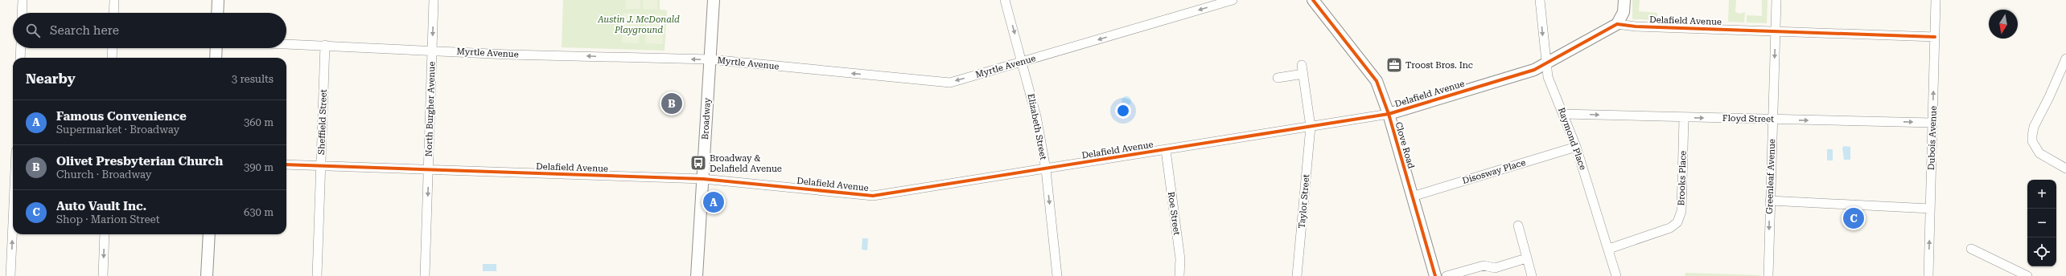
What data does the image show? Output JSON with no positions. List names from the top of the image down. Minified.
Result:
{"streets":{"street":["Delafield Avenue","Myrtle Avenue","North Burgher Avenue","Broadway","Floyd Street","Sheffield Street","Elizabeth Street","Dubois Avenue","Raymond Place","Clove Road","Disosway Place","Greenleaf Avenue","Brooks Place","Taylor Street","Roe Street"]},"crossings":[["Delafield Avenue","North Burgher Avenue"],["Delafield Avenue","Broadway"],["Delafield Avenue","Sheffield Street"],["Delafield Avenue","Elizabeth Street"],["Delafield Avenue","Dubois Avenue"],["Delafield Avenue","Raymond Place"],["Delafield Avenue","Clove Road"],["Delafield Avenue","Greenleaf Avenue"],["Delafield Avenue","Taylor Street"],["Delafield Avenue","Roe Street"],["Myrtle Avenue","North Burgher Avenue"],["Myrtle Avenue","Broadway"],["Myrtle Avenue","Sheffield Street"],["Myrtle Avenue","Elizabeth Street"],["Floyd Street","Dubois Avenue"],["Floyd Street","Raymond Place"],["Floyd Street","Greenleaf Avenue"],["Floyd Street","Brooks Place"],["Raymond Place","Disosway Place"],["Raymond Place","Brooks Place"],["Clove Road","Disosway Place"]],"one_way":["Myrtle Avenue","North Burgher Avenue","Floyd Street","Elizabeth Street","Dubois Avenue","Greenleaf Avenue"],"parks":["Austin J. McDonald Playground"],"places":{"office":["Troost Bros. Inc"],"bus stop":["Broadway & Delafield Avenue"]},"north":"bottom","page":{"search":"Search here","heading":["Nearby","3 results"],"pins":["B","A","C"],"list":[{"mark":"A","name":"Famous Convenience","note":"Supermarket · Broadway","value":"360 m"},{"mark":"B","name":"Olivet Presbyterian Church","note":"Church · Broadway","value":"390 m"},{"mark":"C","name":"Auto Vault Inc.","note":"Shop · Marion Street","value":"630 m"}],"map_buttons":["+","−"]}}
